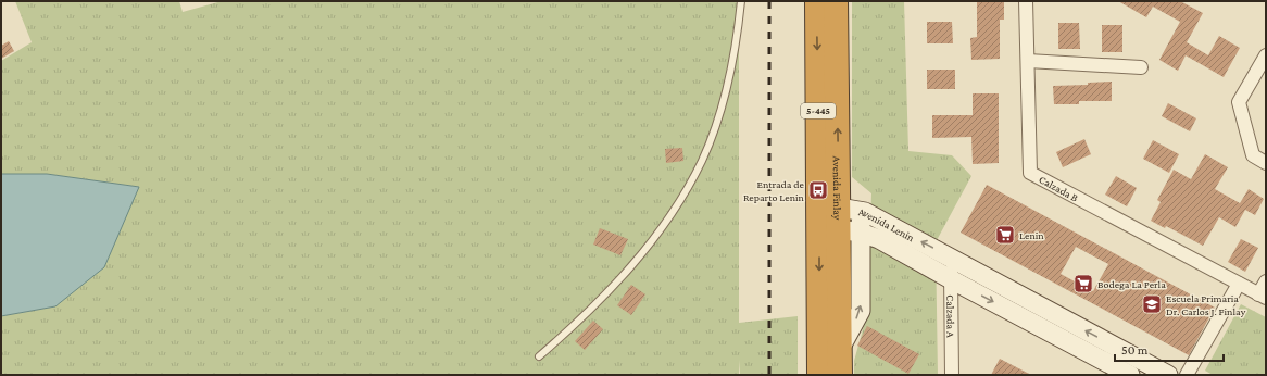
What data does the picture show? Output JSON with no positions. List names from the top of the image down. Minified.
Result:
{"streets":{"highway":["5-445","Avenida Finlay"],"street":["Calzada B","Avenida Lenin","Calzada A"]},"crossings":[["Avenida Finlay","Avenida Lenin"],["Avenida Lenin","Calzada A"]],"places":{"bus stop":["Entrada de Reparto Lenin"],"supermarket":["Lenin","Bodega La Perla"],"school or university":["Escuela Primaria Dr. Carlos J. Finlay"]},"scale_bar":"50 m"}
